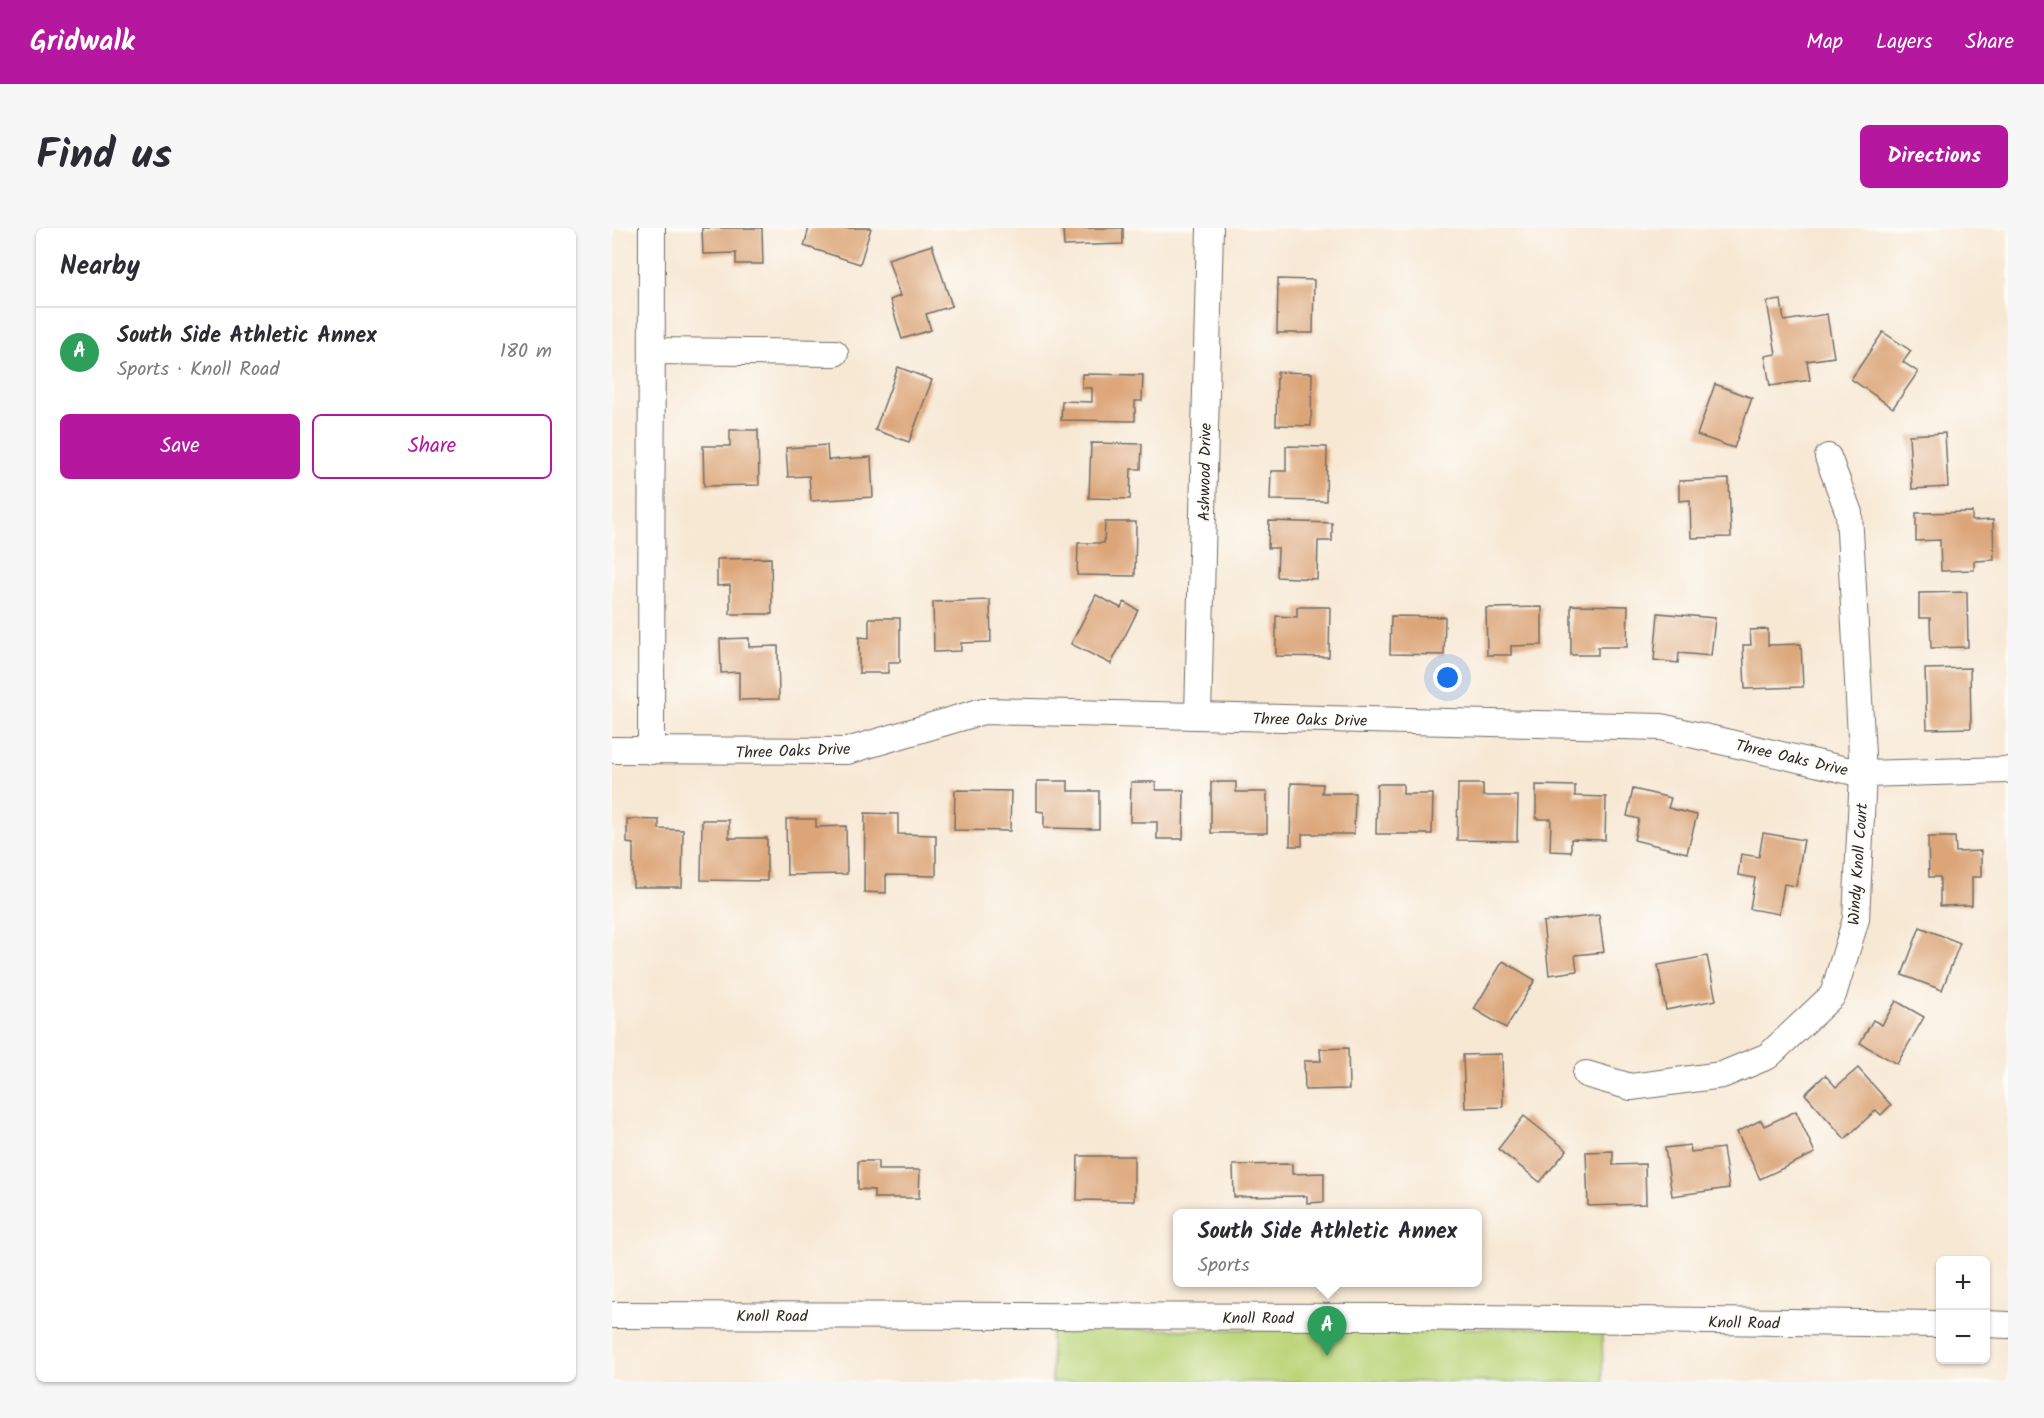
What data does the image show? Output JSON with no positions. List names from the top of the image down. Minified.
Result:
{"streets":{"street":["Ashwood Drive","Three Oaks Drive","Windy Knoll Court","Knoll Road"]},"crossings":[["Ashwood Drive","Three Oaks Drive"],["Three Oaks Drive","Windy Knoll Court"]],"page":{"header":"Gridwalk","nav":["Map","Layers","Share"],"title":"Find us","buttons":["Directions",["Save","Share"]],"heading":"Nearby","list":[{"mark":"A","name":"South Side Athletic Annex","note":"Sports · Knoll Road","value":"180 m"}],"popup":["South Side Athletic Annex","Sports"],"map_buttons":["+","−"],"pins":"A"}}
